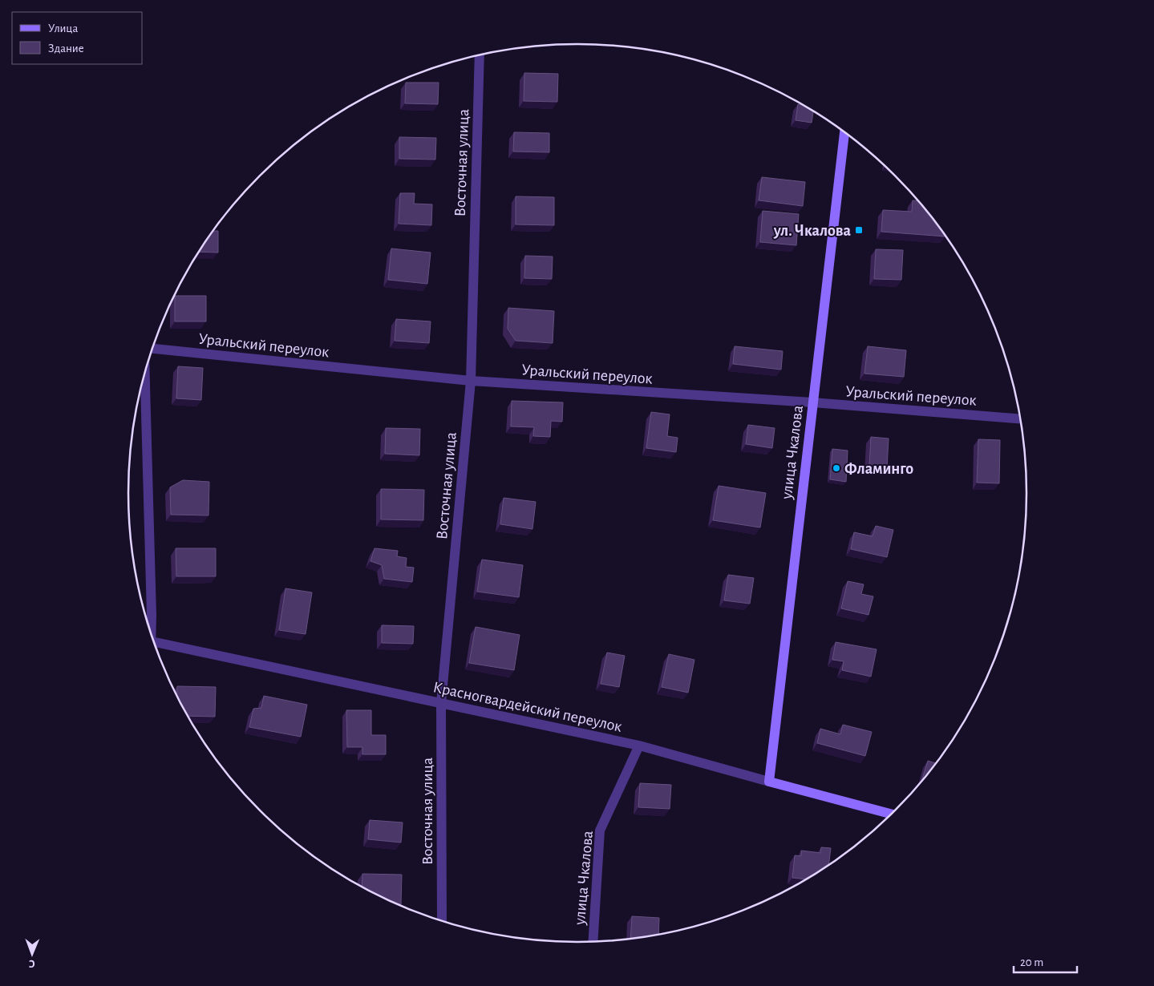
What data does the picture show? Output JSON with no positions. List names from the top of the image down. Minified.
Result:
{"streets":{"street":["Восточная улица","Уральский переулок","улица Чкалова","Красногвардейский переулок"]},"crossings":[["Восточная улица","Уральский переулок"],["Восточная улица","Красногвардейский переулок"],["Уральский переулок","улица Чкалова"],["улица Чкалова","Красногвардейский переулок"]],"places":{"transit":["ул. Чкалова"],"other":["Фламинго"]},"legend":["Улица","Здание"],"scale_bar":"20 m","north":"bottom"}
